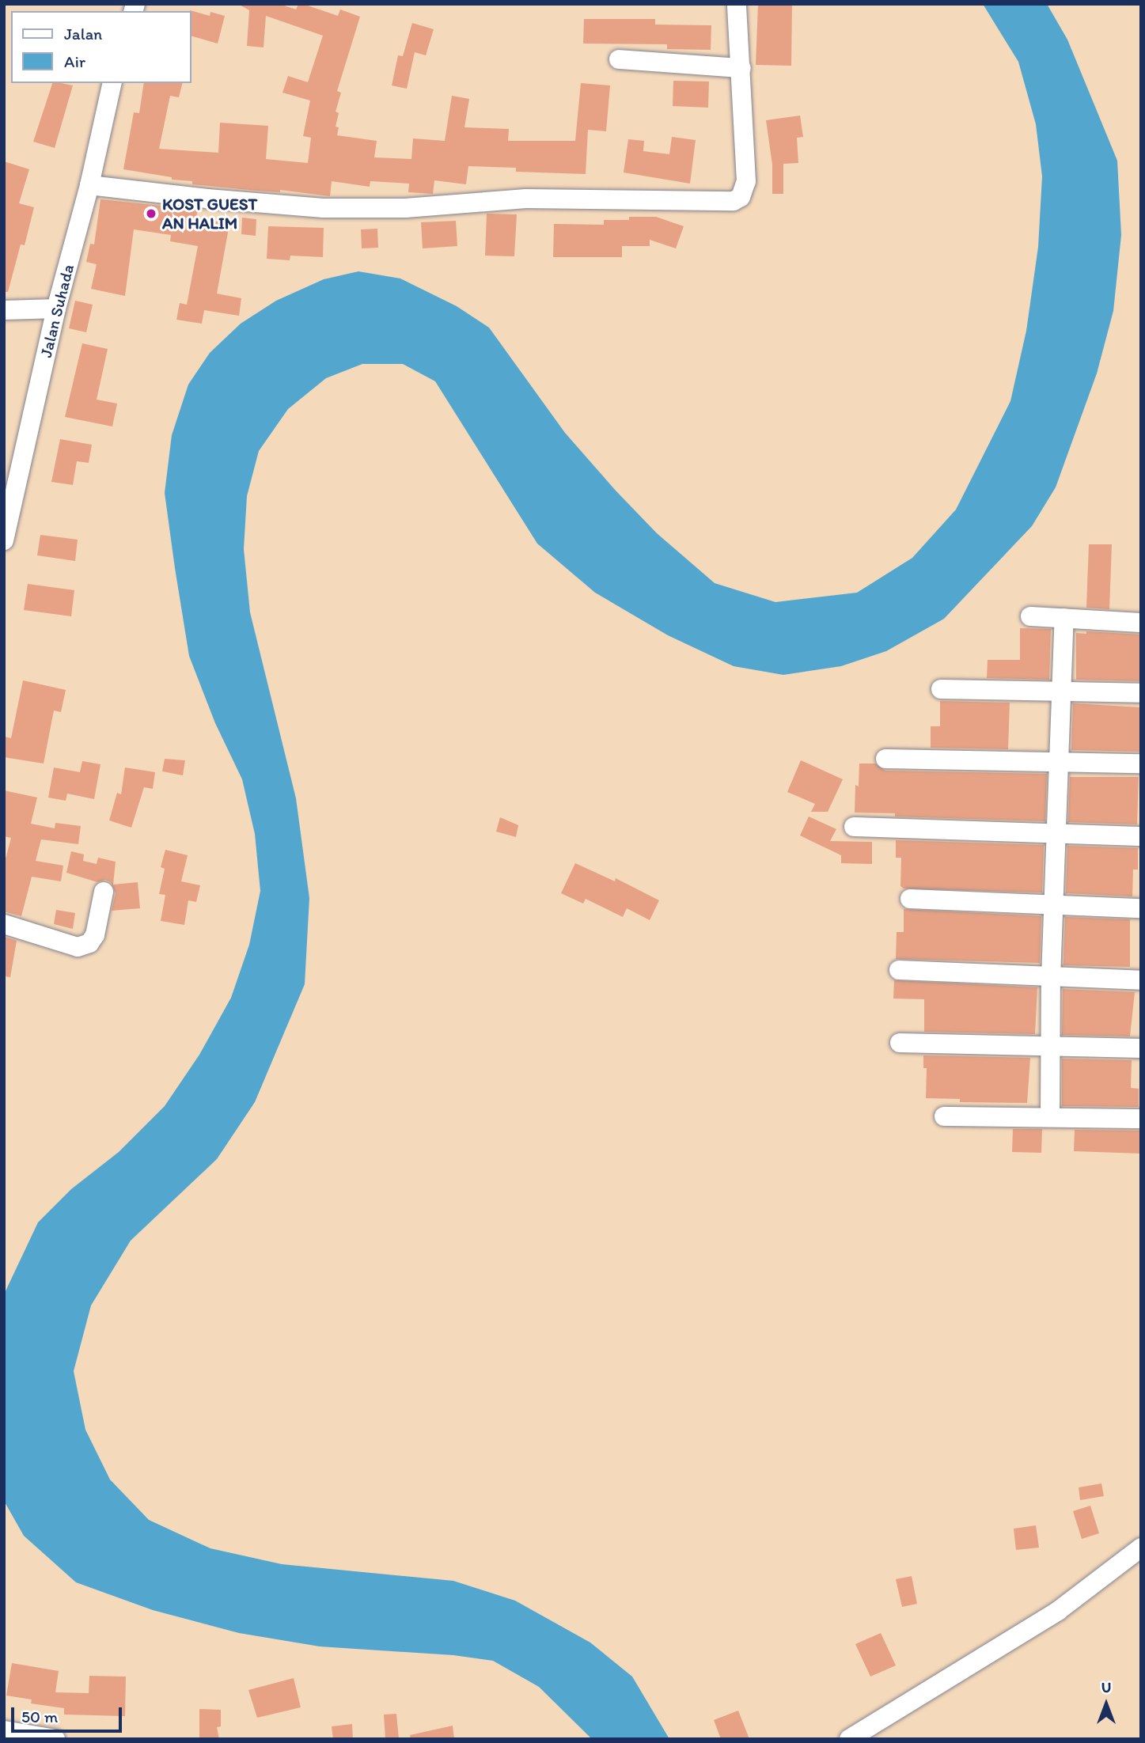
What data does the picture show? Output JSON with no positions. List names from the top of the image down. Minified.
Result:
{"streets":{"street":["Jalan Suhada"]},"places":["KOST GUEST AN HALIM"],"legend":["Jalan","Air"],"scale_bar":"50 m","north":"top"}
